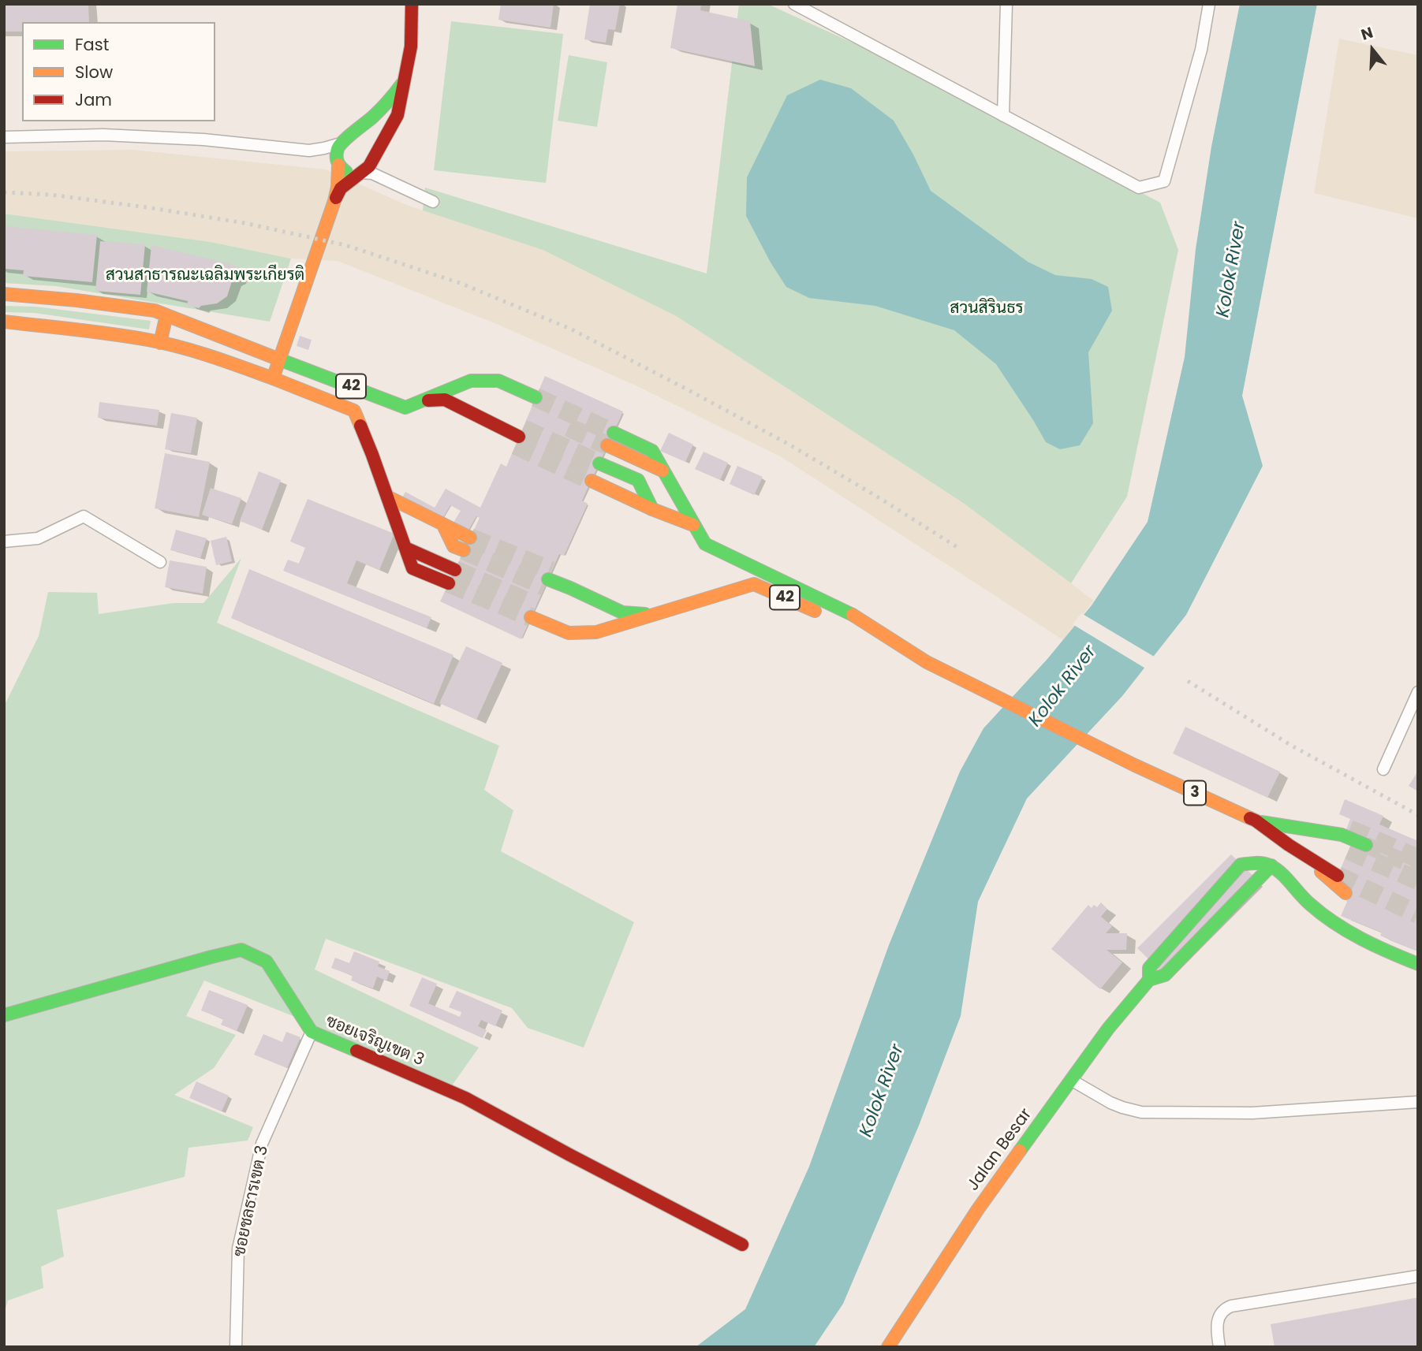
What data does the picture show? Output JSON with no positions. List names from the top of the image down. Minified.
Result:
{"streets":{"main road":["42","3","ซอยเจริญเขต 3","Jalan Besar"],"street":["ซอยชลธารเขต 3"]},"crossings":[["42","3"],["ซอยเจริญเขต 3","ซอยชลธารเขต 3"]],"water":["Kolok River"],"parks":["สวนสาธารณะเฉลิมพระเกียรติ","สวนสิรินธร"],"legend":["Fast","Slow","Jam"],"north":"top"}
